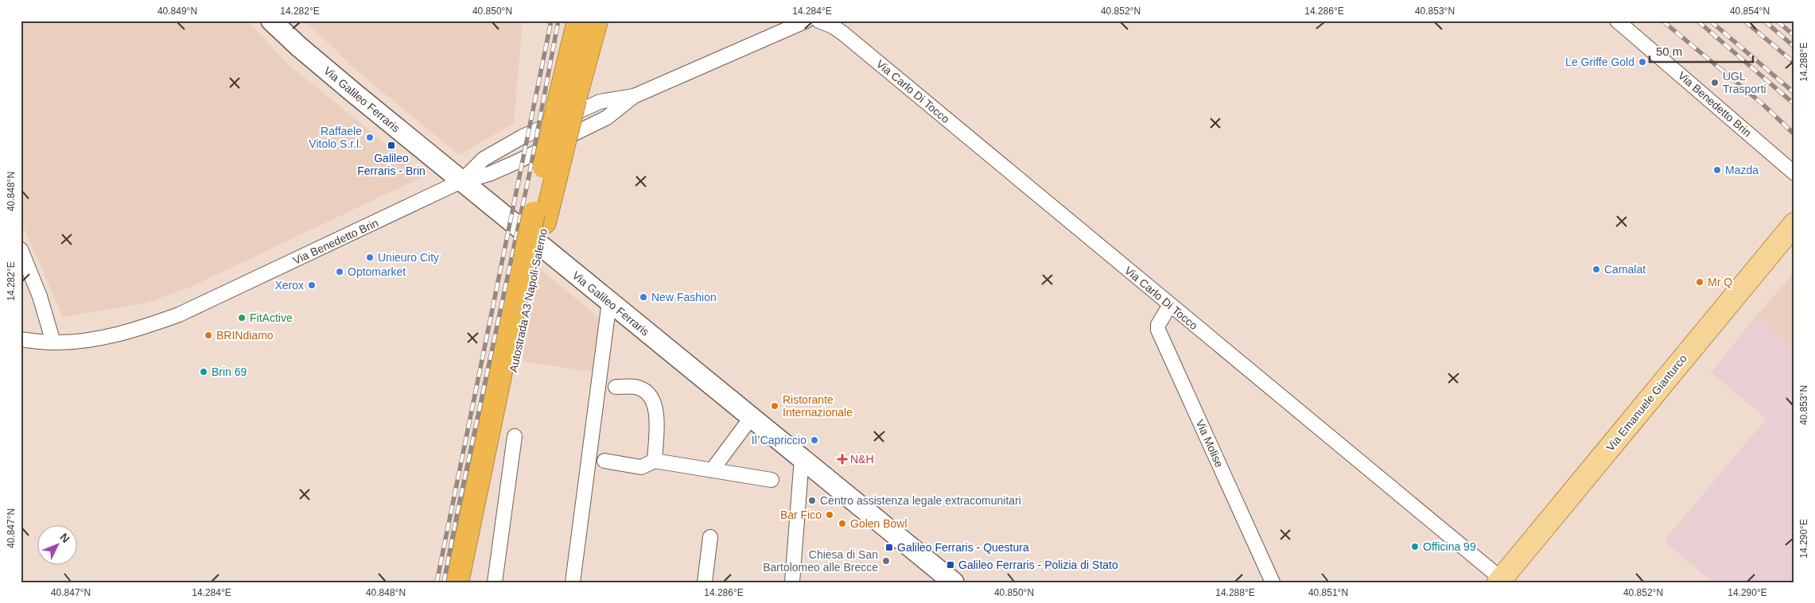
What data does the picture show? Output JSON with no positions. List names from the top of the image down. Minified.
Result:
{"streets":{"highway":["Autostrada A3 Napoli-Salerno"],"main road":["Via Galileo Ferraris","Via Emanuele Gianturco"],"street":["Via Carlo Di Tocco","Via Benedetto Brin","Via Molise"]},"crossings":[["Via Carlo Di Tocco","Via Emanuele Gianturco"],["Via Carlo Di Tocco","Via Molise"],["Via Galileo Ferraris","Via Benedetto Brin"]],"places":{"other":["Le Griffe Gold","UGL Trasporti","Raffaele Vitolo S.r.l.","Mazda","Unieuro City","Camalat","Optomarket","Mr Q","Xerox","New Fashion","FitActive","BRINdiamo","Brin 69","Ristorante Internazionale","Il Capriccio","Centro assistenza legale extracomunitari","Bar Fico","Golen Bowl","Officina 99","Chiesa di San Bartolomeo alle Brecce"],"transit":["Galileo Ferraris - Brin","Galileo Ferraris - Questura","Galileo Ferraris - Polizia di Stato"],"health":["N&H"]},"scale_bar":"50 m","north":"top right","coordinates":["40.849°N","14.282°E","40.850°N","14.284°E","40.852°N","14.286°E","40.853°N","40.854°N","14.288°E","40.848°N","40.847°N","14.290°E","40.851°N"]}
